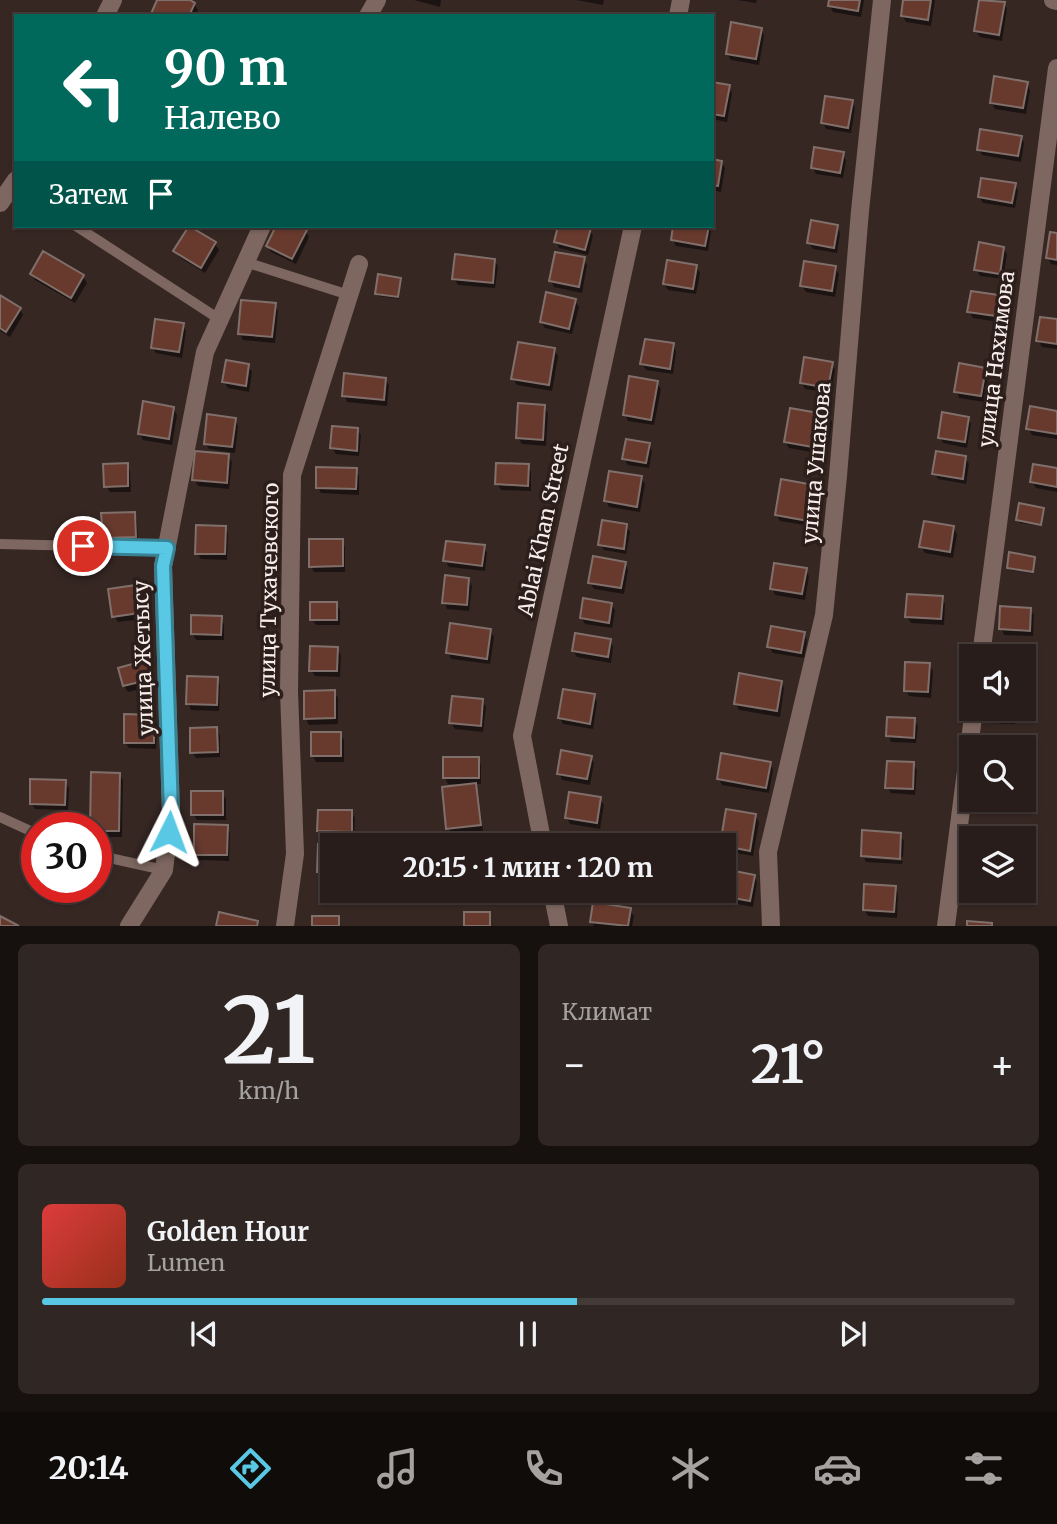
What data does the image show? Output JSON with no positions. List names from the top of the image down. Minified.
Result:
{"streets":{"street":["улица Нахимова","улица Ушакова","Ablai Khan Street","улица Тухачевского","улица Жетысу"]},"page":{"turn":["90 m","Налево"],"then":"Затем","limit":"30","trip":"20:15 · 1 мин · 120 m","tile":[["21","km/h"],"Климат"],"heat":["−","21°","+"],"song":["Golden Hour","Lumen"],"tabs":"20:14"}}
